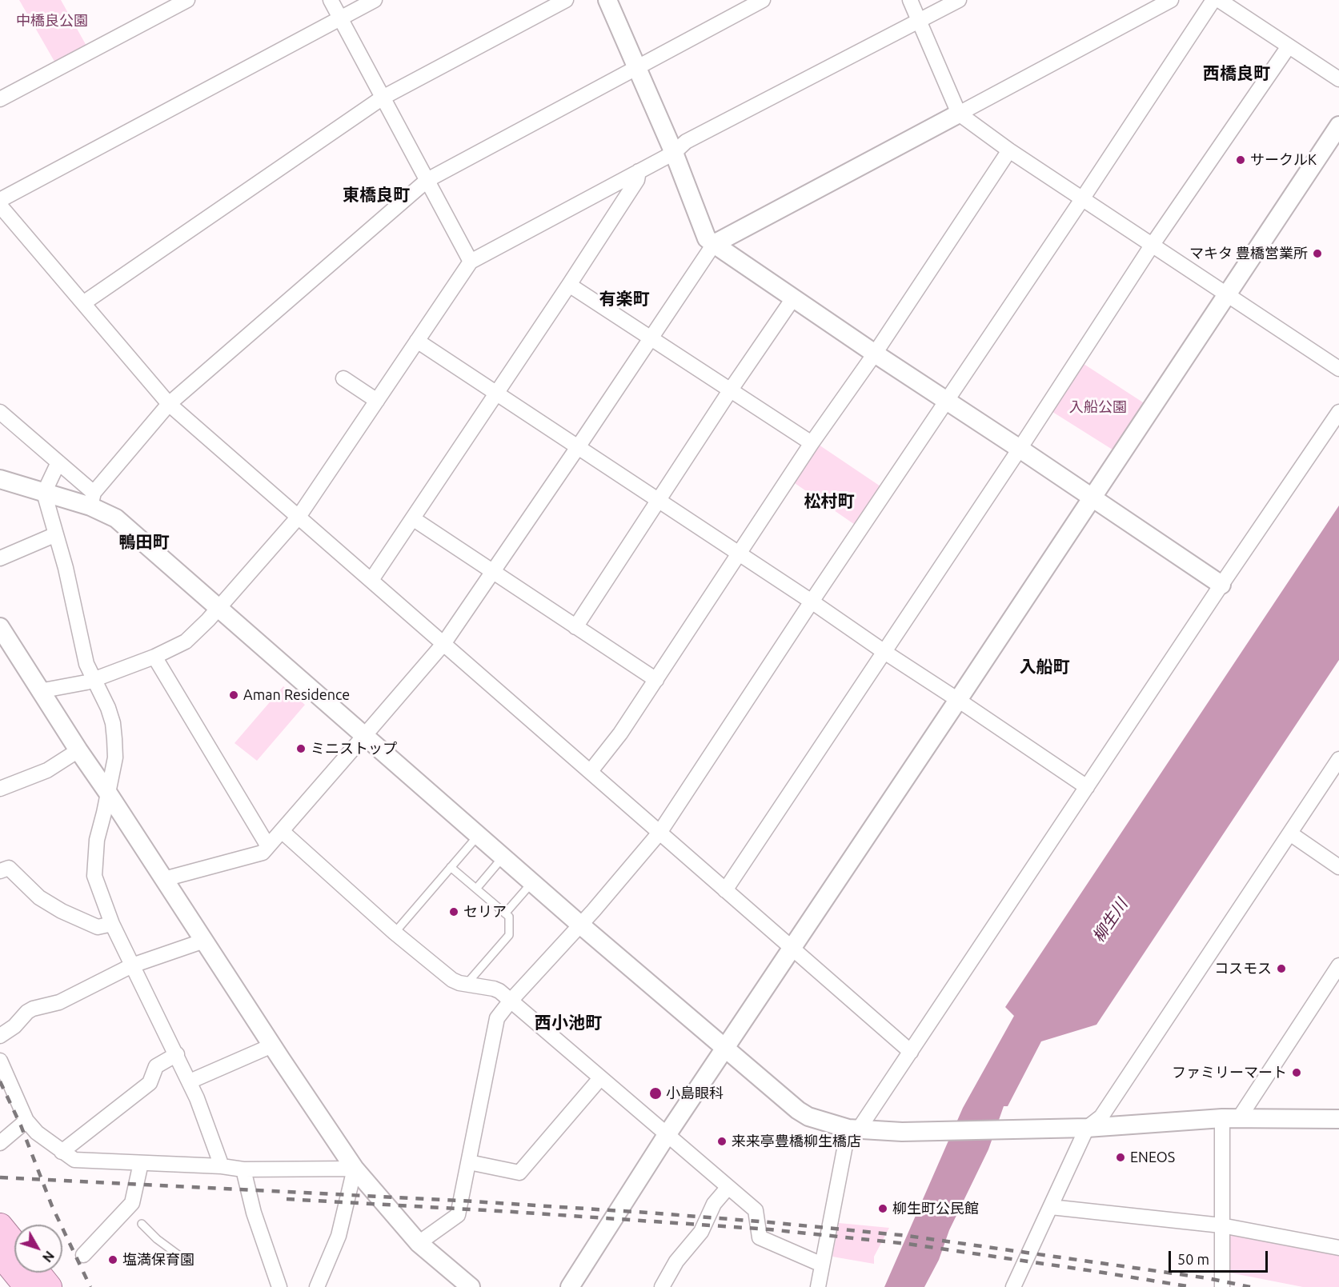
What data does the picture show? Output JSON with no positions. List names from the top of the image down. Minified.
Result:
{"districts":["西橋良町","東橋良町","有楽町","松村町","鴨田町","入船町","西小池町"],"water":["柳生川"],"parks":["中橋良公園","入船公園"],"places":["サークルK","マキタ 豊橋営業所","Aman Residence","ミニストップ","セリア","コスモス","ファミリーマート","小島眼科","来来亭豊橋柳生橋店","ENEOS","柳生町公民館","塩満保育園"],"scale_bar":"50 m","north":"bottom right"}
